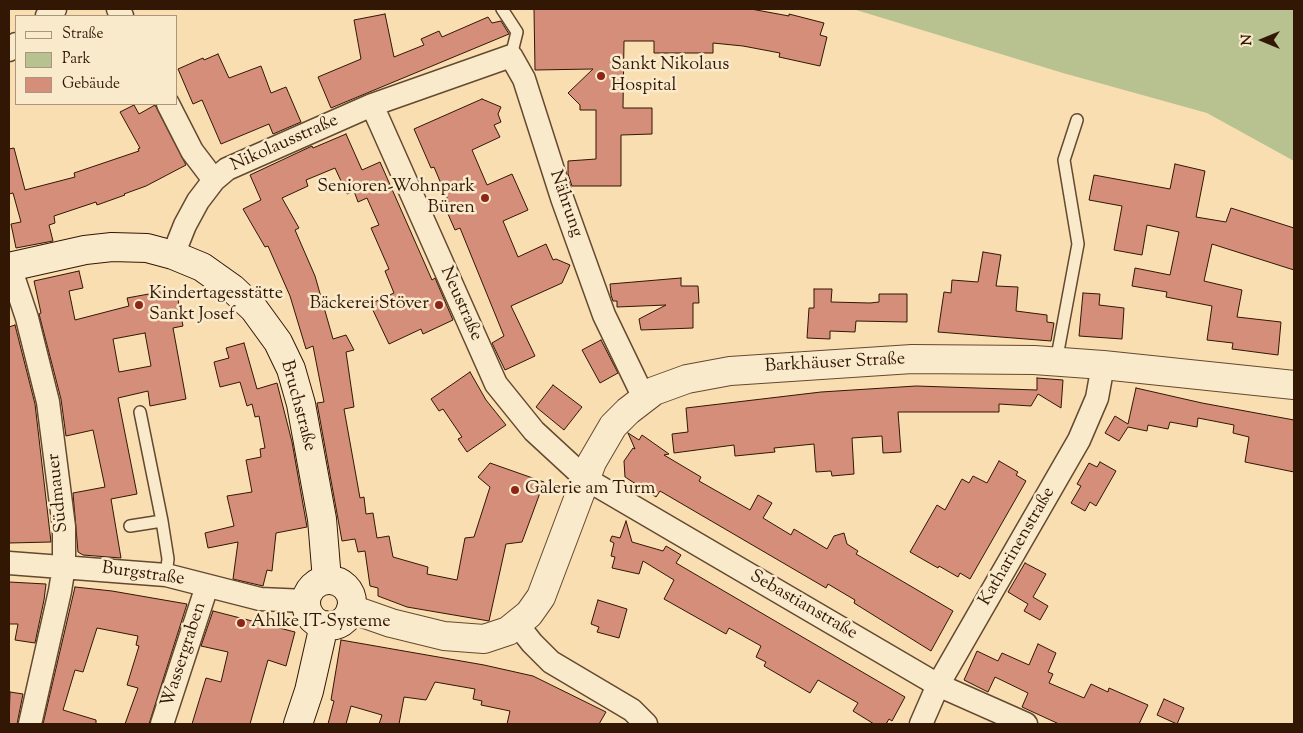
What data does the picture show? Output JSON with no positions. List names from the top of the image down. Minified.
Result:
{"streets":{"street":["Nikolausstraße","Nährung","Neustraße","Barkhäuser Straße","Bruchstraße","Südmauer","Katharinenstraße","Burgstraße","Sebastianstraße","Wassergraben"]},"crossings":[["Nikolausstraße","Nährung"],["Nikolausstraße","Neustraße"],["Nikolausstraße","Bruchstraße"],["Nährung","Barkhäuser Straße"],["Neustraße","Barkhäuser Straße"],["Neustraße","Sebastianstraße"],["Barkhäuser Straße","Katharinenstraße"],["Barkhäuser Straße","Sebastianstraße"],["Bruchstraße","Burgstraße"],["Südmauer","Burgstraße"],["Katharinenstraße","Sebastianstraße"],["Burgstraße","Wassergraben"]],"places":["Sankt Nikolaus Hospital","Senioren-Wohnpark Büren","Kindertagesstätte Sankt Josef","Bäckerei Stöver","Galerie am Turm","Ahlke IT-Systeme"],"legend":["Straße","Park","Gebäude"],"north":"left"}
